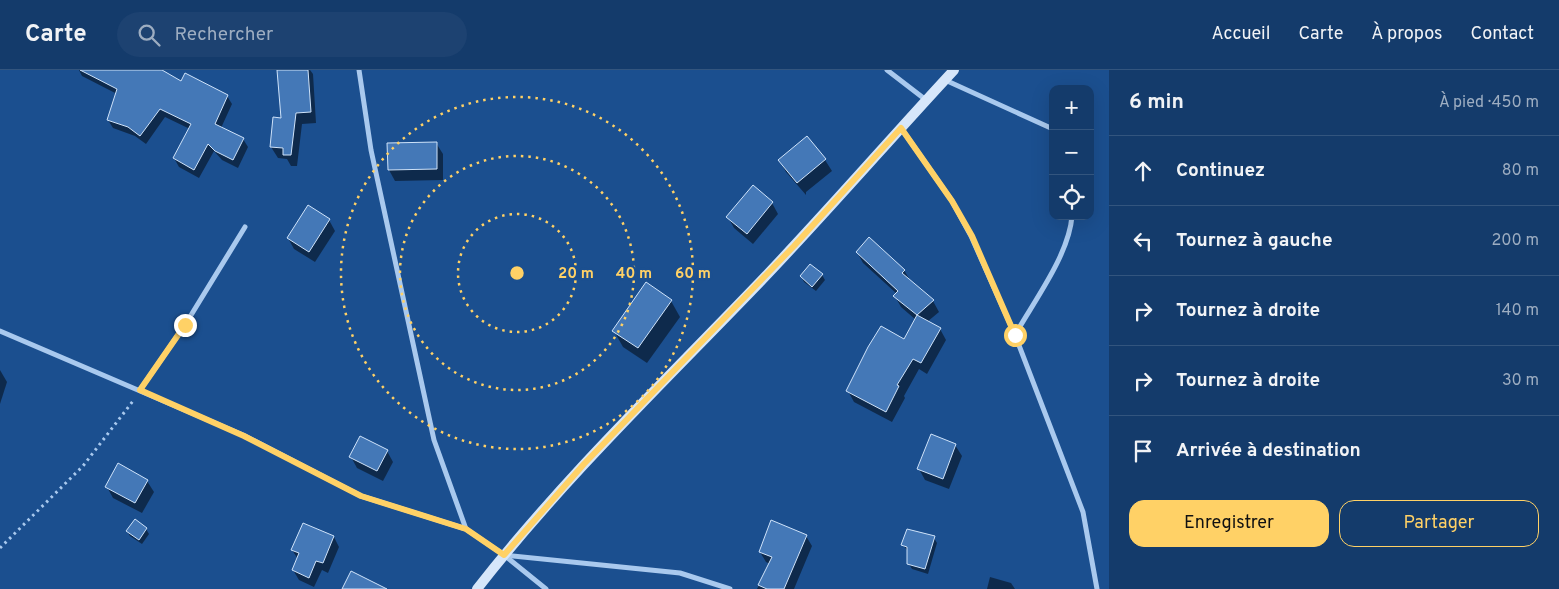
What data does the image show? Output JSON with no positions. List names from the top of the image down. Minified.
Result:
{"page":{"header":"Carte","search":"Rechercher","nav":["Accueil","Carte","À propos","Contact"],"heading":["6 min","À pied · 450 m"],"map_buttons":["+","−"],"list":[["Continuez","80 m"],["Tournez à gauche","200 m"],["Tournez à droite","140 m"],["Tournez à droite","30 m"],"Arrivée à destination"],"buttons":["Enregistrer","Partager"]},"rings":["20 m","40 m","60 m"]}
